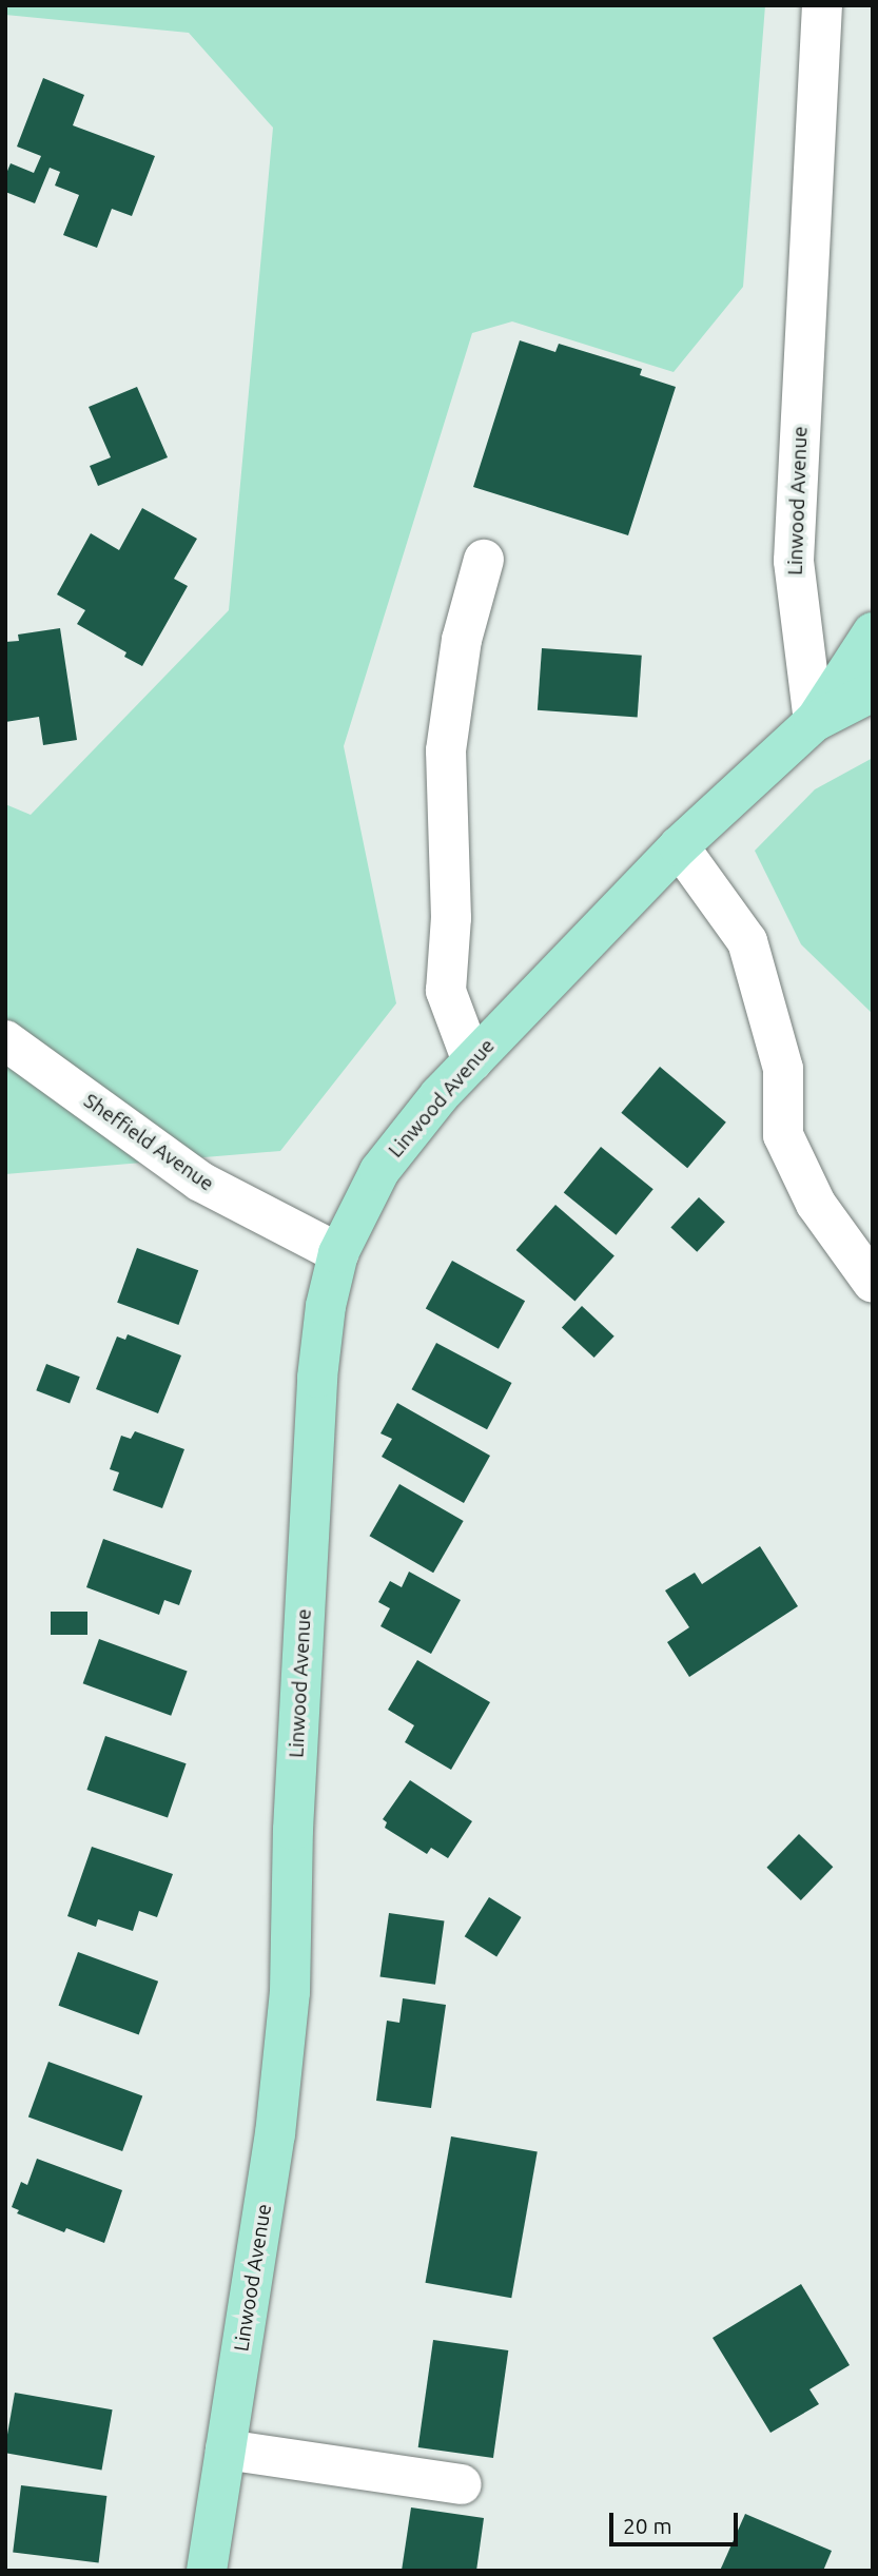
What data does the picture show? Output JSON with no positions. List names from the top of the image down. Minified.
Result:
{"streets":{"main road":["Linwood Avenue"],"street":["Sheffield Avenue"]},"crossings":[["Linwood Avenue","Sheffield Avenue"]],"scale_bar":"20 m"}
